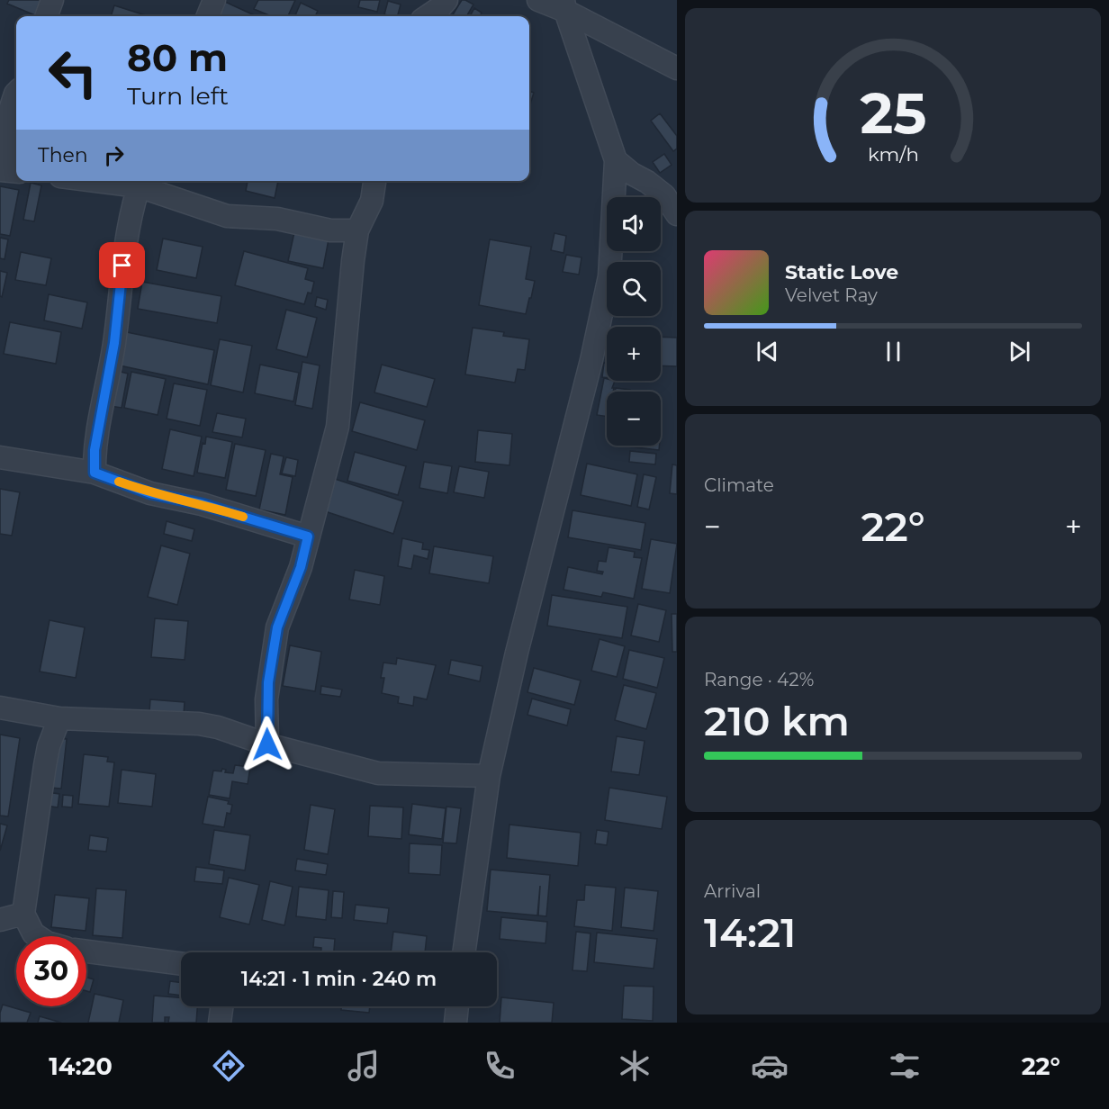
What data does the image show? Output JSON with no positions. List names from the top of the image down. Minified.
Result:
{"page":{"turn":["80 m","Turn left"],"then":"Then","map_buttons":["+","−"],"song":["Static Love","Velvet Ray"],"tile":["Climate",["Range · 42%","210 km"],["Arrival","14:21"]],"heat":["−","22°","+"],"limit":"30","trip":"14:21 · 1 min · 240 m","tabs":["14:20","22°"],"gauge":["25","km/h"]}}
